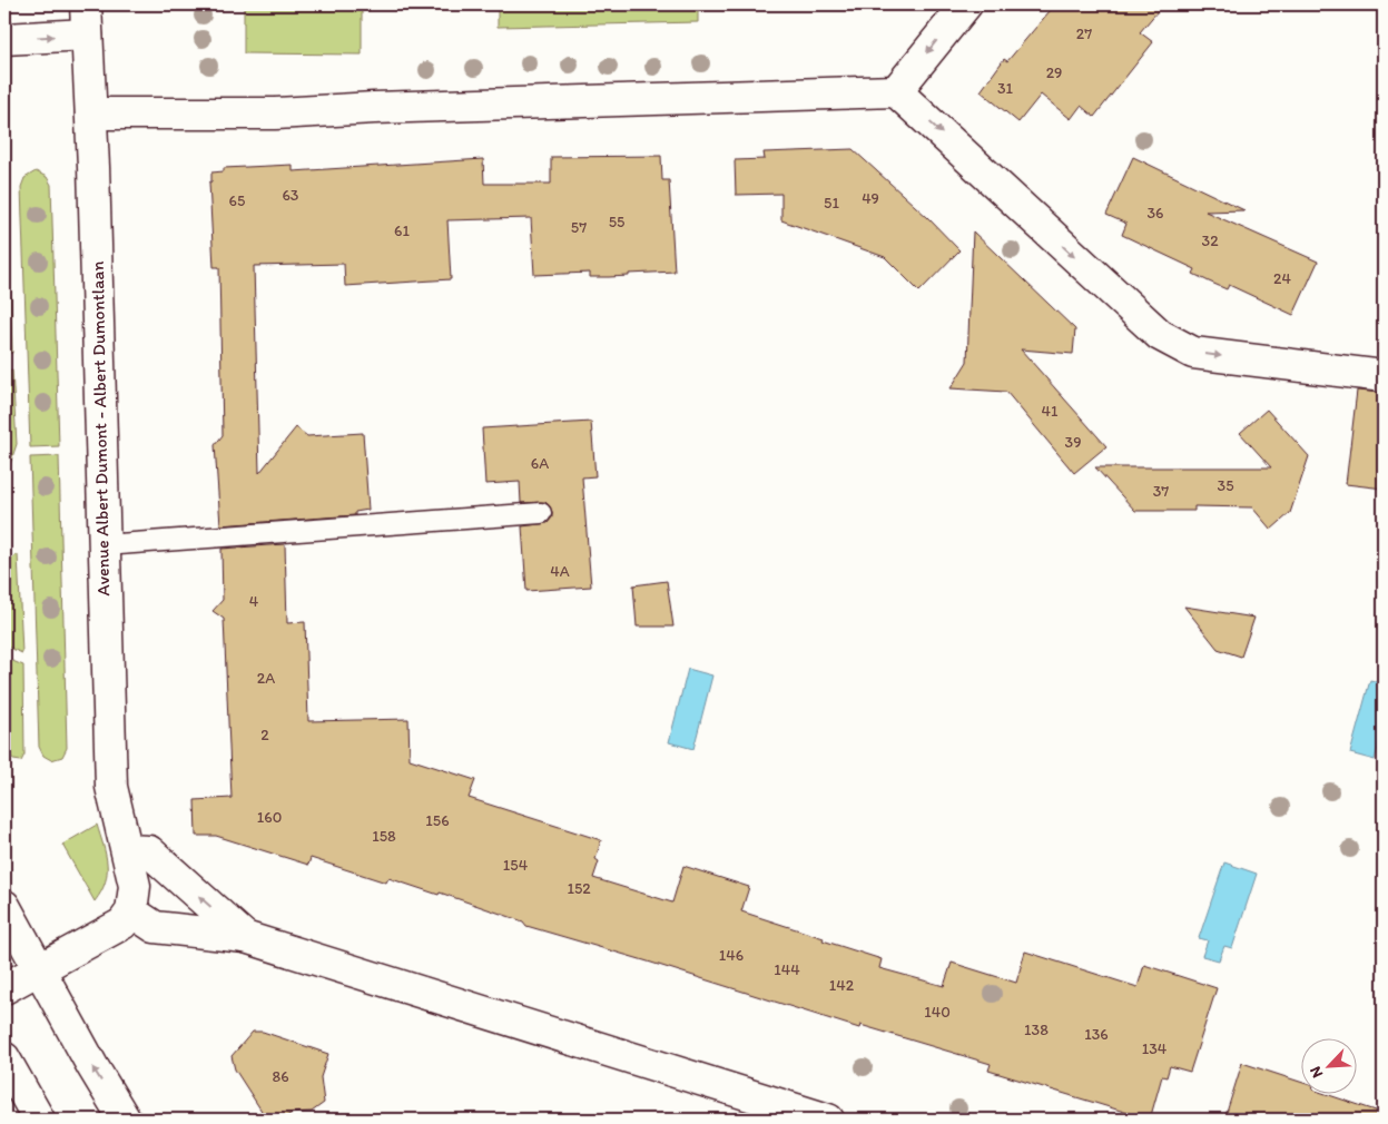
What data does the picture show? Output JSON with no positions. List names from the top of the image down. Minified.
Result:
{"streets":{"street":["Avenue Albert Dumont - Albert Dumontlaan"]},"house_numbers":["27","29","31","63","49","65","51","36","55","57","61","32","24","41","39","6A","35","37","4A","4","2A","2","160","156","158","154","152","146","144","142","140","138","136","134","86"],"north":"bottom left"}
